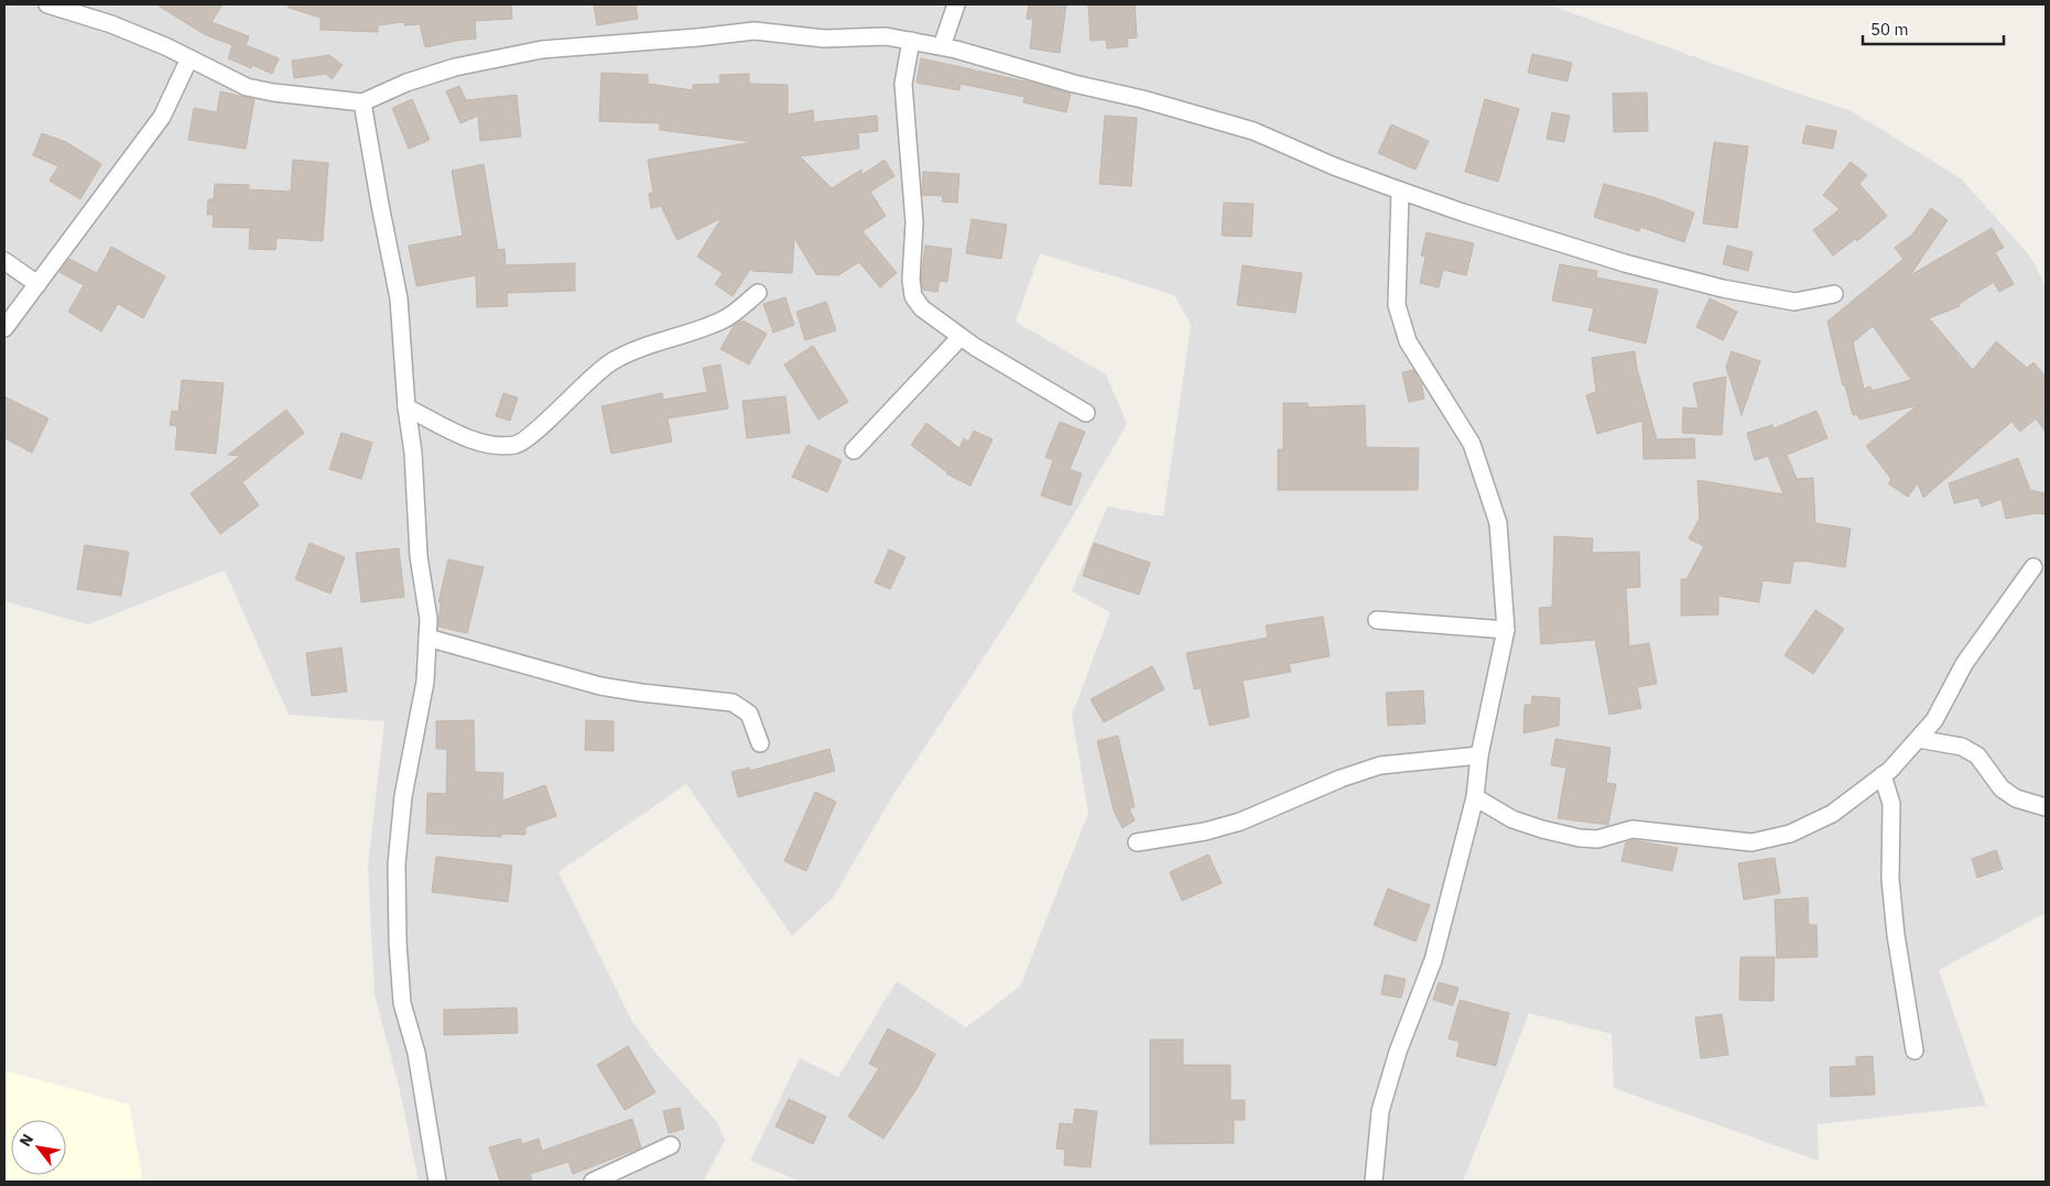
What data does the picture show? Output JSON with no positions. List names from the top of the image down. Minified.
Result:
{"scale_bar":"50 m","north":"top left"}
